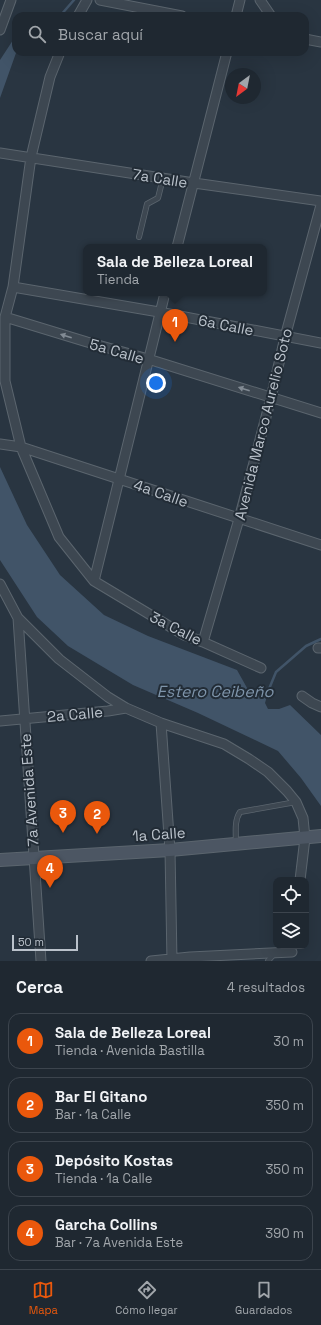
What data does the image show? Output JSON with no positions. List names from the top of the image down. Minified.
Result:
{"streets":{"street":["7a Calle","6a Calle","5a Calle","Avenida Marco Aurelio Soto","4a Calle","3a Calle","2a Calle","7a Avenida Este","1a Calle"]},"crossings":[["6a Calle","Avenida Marco Aurelio Soto"],["5a Calle","Avenida Marco Aurelio Soto"],["Avenida Marco Aurelio Soto","4a Calle"],["Avenida Marco Aurelio Soto","3a Calle"],["2a Calle","7a Avenida Este"],["7a Avenida Este","1a Calle"]],"one_way":["5a Calle"],"water":["Estero Ceibeño"],"scale_bar":"50 m","north":"bottom left","page":{"search":"Buscar aquí","popup":["Sala de Belleza Loreal","Tienda"],"pins":["1","3","2","4"],"scale":"50 m","heading":["Cerca","4 resultados"],"list":[{"mark":"1","name":"Sala de Belleza Loreal","note":"Tienda · Avenida Bastilla","value":"30 m"},{"mark":"2","name":"Bar El Gitano","note":"Bar · 1a Calle","value":"350 m"},{"mark":"3","name":"Depósito Kostas","note":"Tienda · 1a Calle","value":"350 m"},{"mark":"4","name":"Garcha Collins","note":"Bar · 7a Avenida Este","value":"390 m"}],"nav":["Mapa","Cómo llegar","Guardados"]}}
